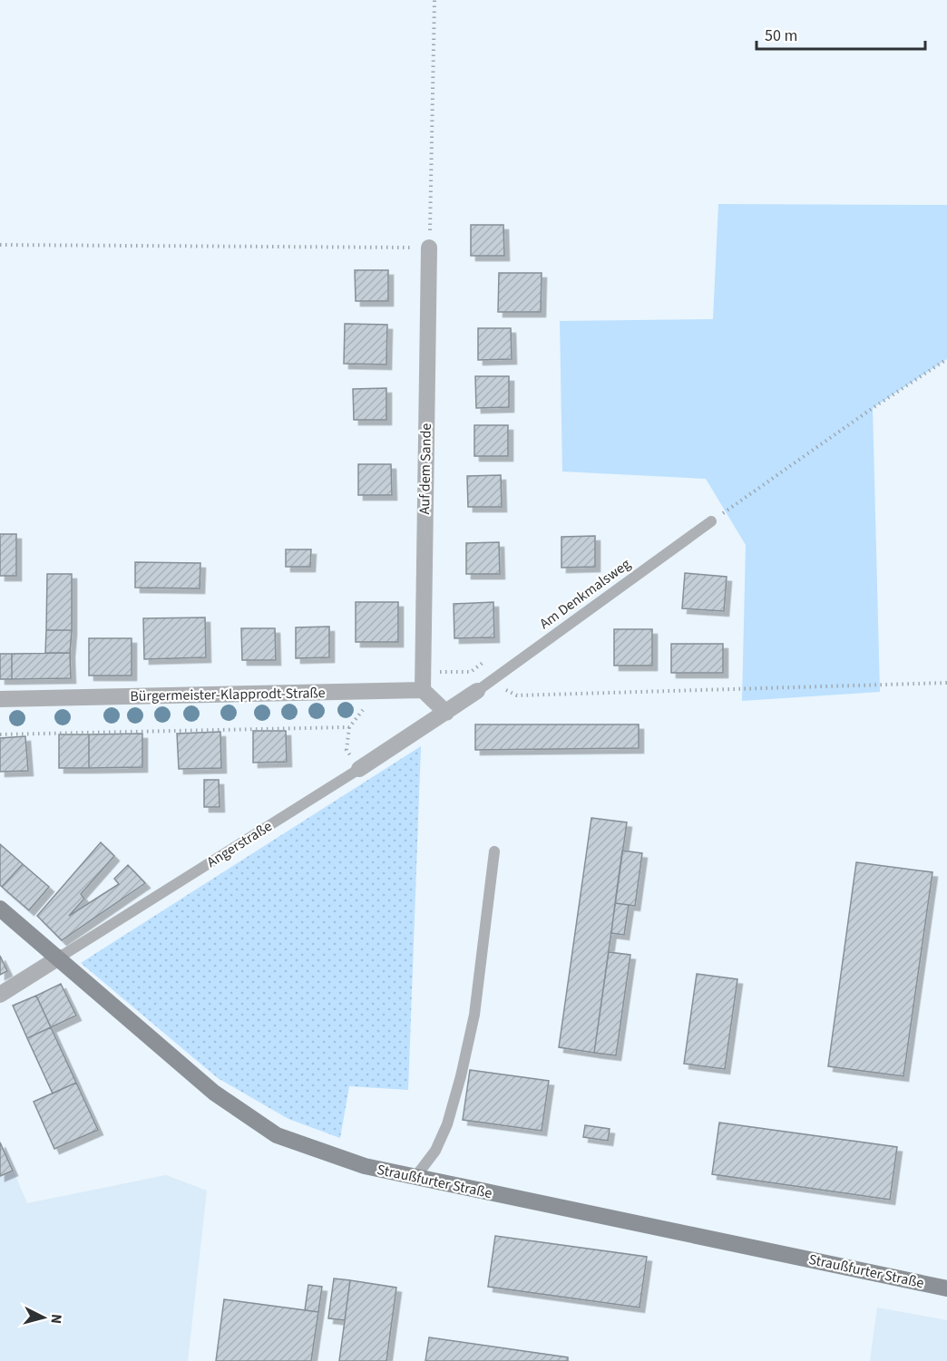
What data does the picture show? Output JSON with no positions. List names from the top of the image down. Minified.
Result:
{"streets":{"street":["Auf dem Sande","Bürgermeister-Klapprodt-Straße","Angerstraße","Straußfurter Straße"],"lane":["Am Denkmalsweg"]},"crossings":[["Auf dem Sande","Bürgermeister-Klapprodt-Straße"],["Am Denkmalsweg","Angerstraße"],["Angerstraße","Straußfurter Straße"]],"scale_bar":"50 m","north":"right"}
